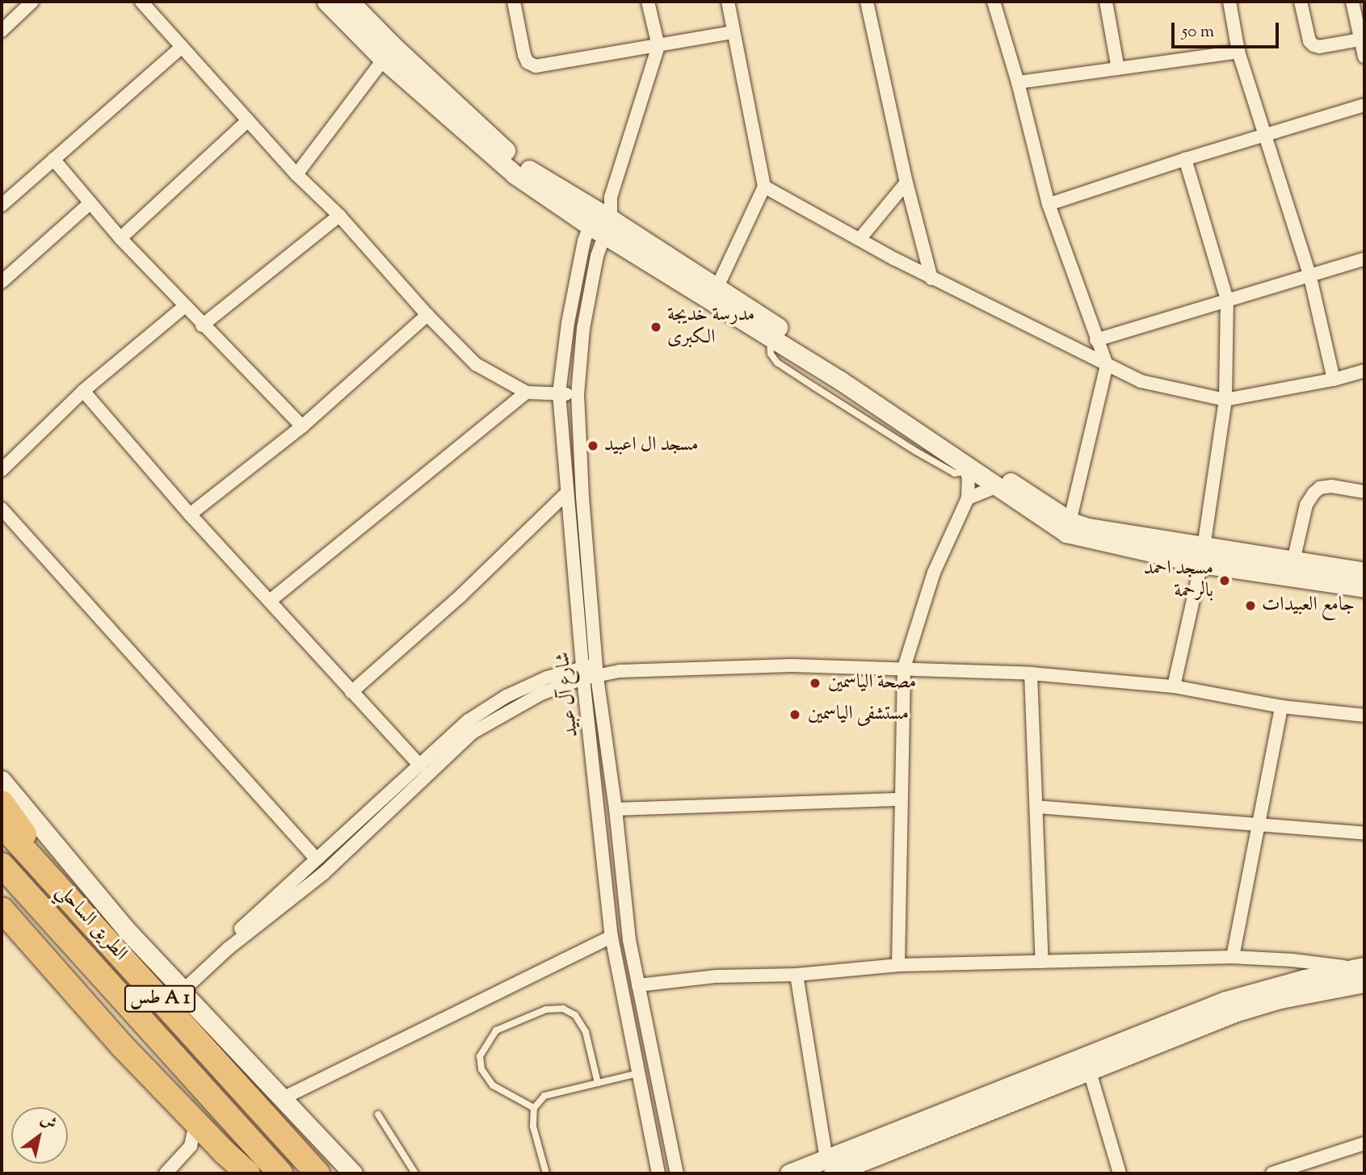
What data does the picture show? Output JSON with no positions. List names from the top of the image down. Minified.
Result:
{"streets":{"highway":["الطريق الساحلي","طس A 1"],"street":["شارع آل عبيد"]},"places":["مدرسة خديجة الكبرى","مسجد ال اعبيد","مسجد احمد بالرحمة","جامع العبيدات","مصحة الياسمين","مستشفى الياسمين"],"scale_bar":"50 m","north":"top right"}
